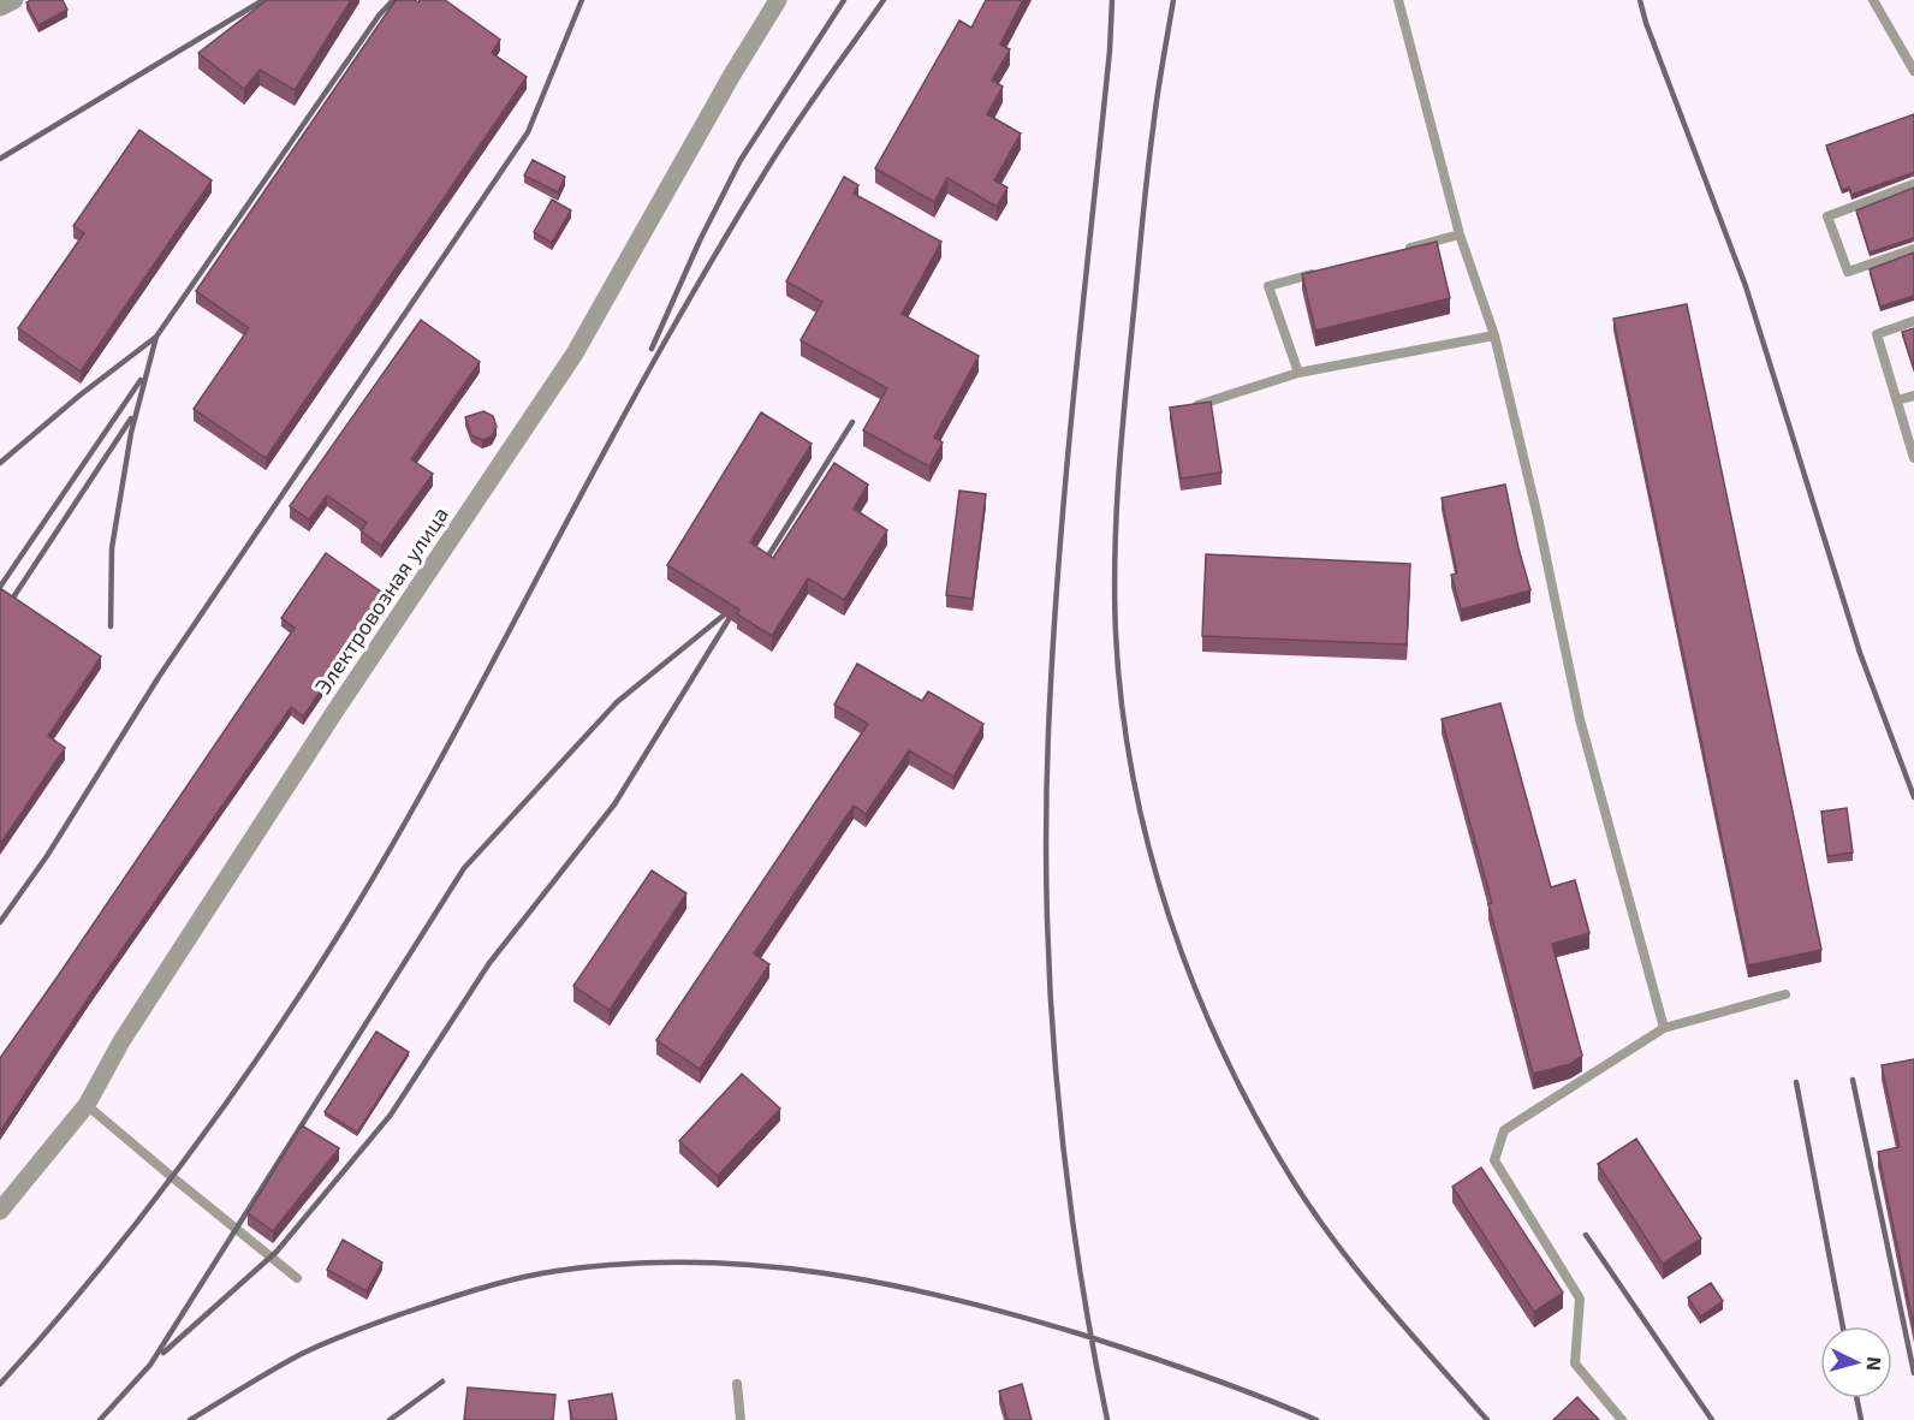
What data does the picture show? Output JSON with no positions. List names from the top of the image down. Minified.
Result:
{"streets":{"street":["Электровозная улица"]},"north":"right"}
